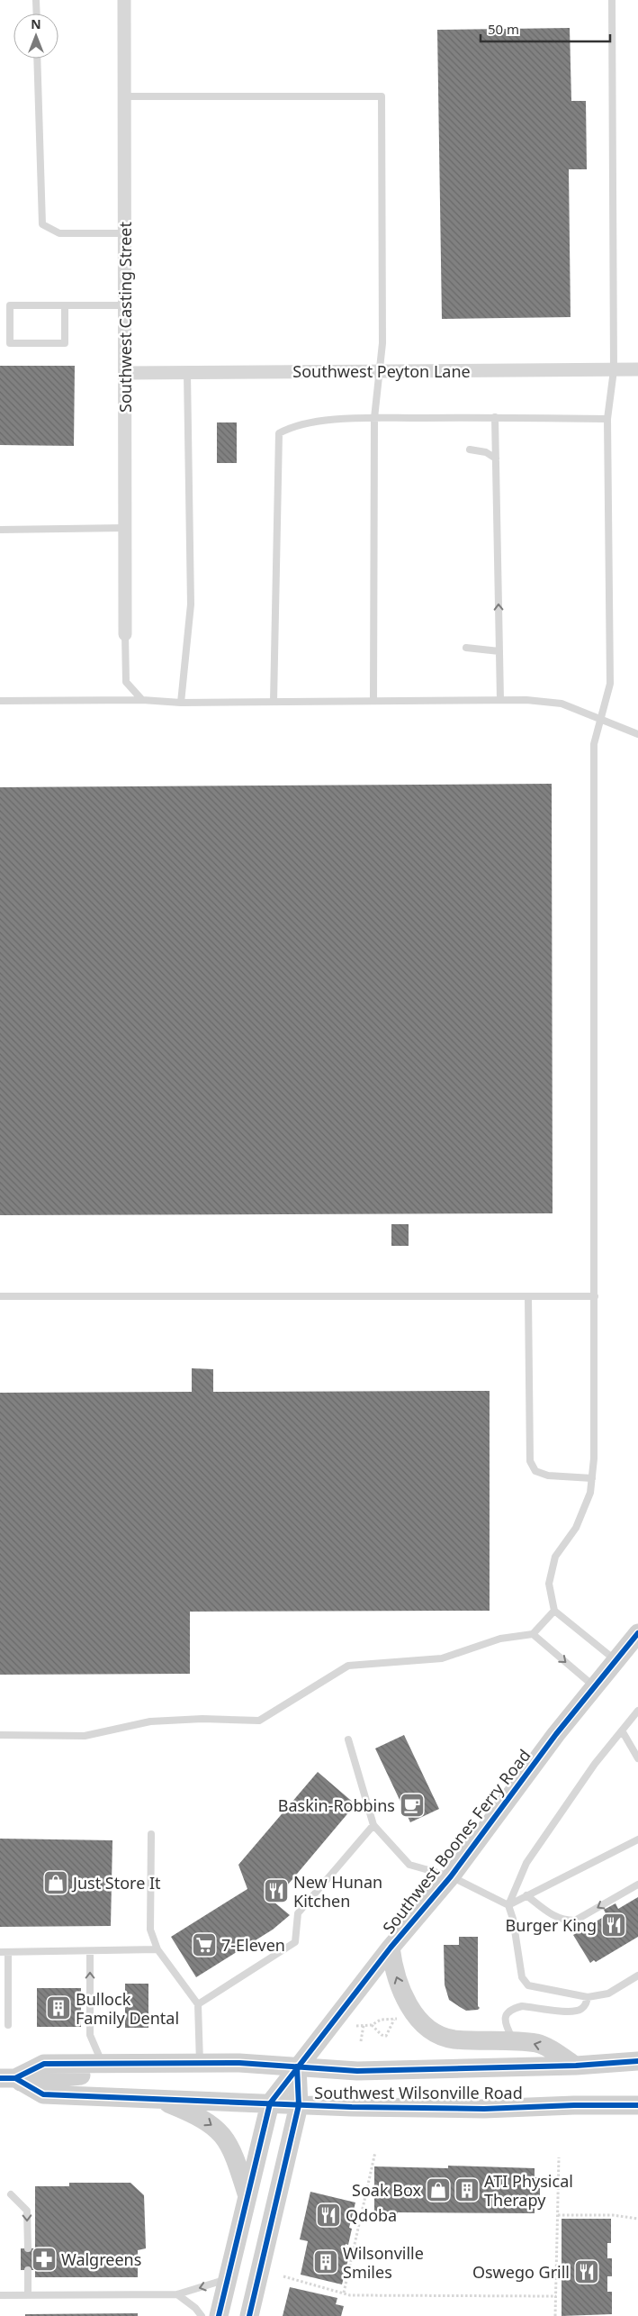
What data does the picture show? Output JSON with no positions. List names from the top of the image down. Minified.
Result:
{"streets":{"main road":["Southwest Boones Ferry Road","Southwest Wilsonville Road"],"street":["Southwest Casting Street","Southwest Peyton Lane"]},"crossings":[["Southwest Casting Street","Southwest Peyton Lane"],["Southwest Boones Ferry Road","Southwest Wilsonville Road"]],"places":{"cafe":["Baskin-Robbins"],"shop":["Just Store It","Soak Box"],"restaurant":["New Hunan Kitchen","Burger King","Qdoba","Oswego Grill"],"supermarket":["7-Eleven"],"building":["Bullock Family Dental","ATI Physical Therapy","Wilsonville Smiles"],"pharmacy":["Walgreens"]},"scale_bar":"50 m","north":"top"}
